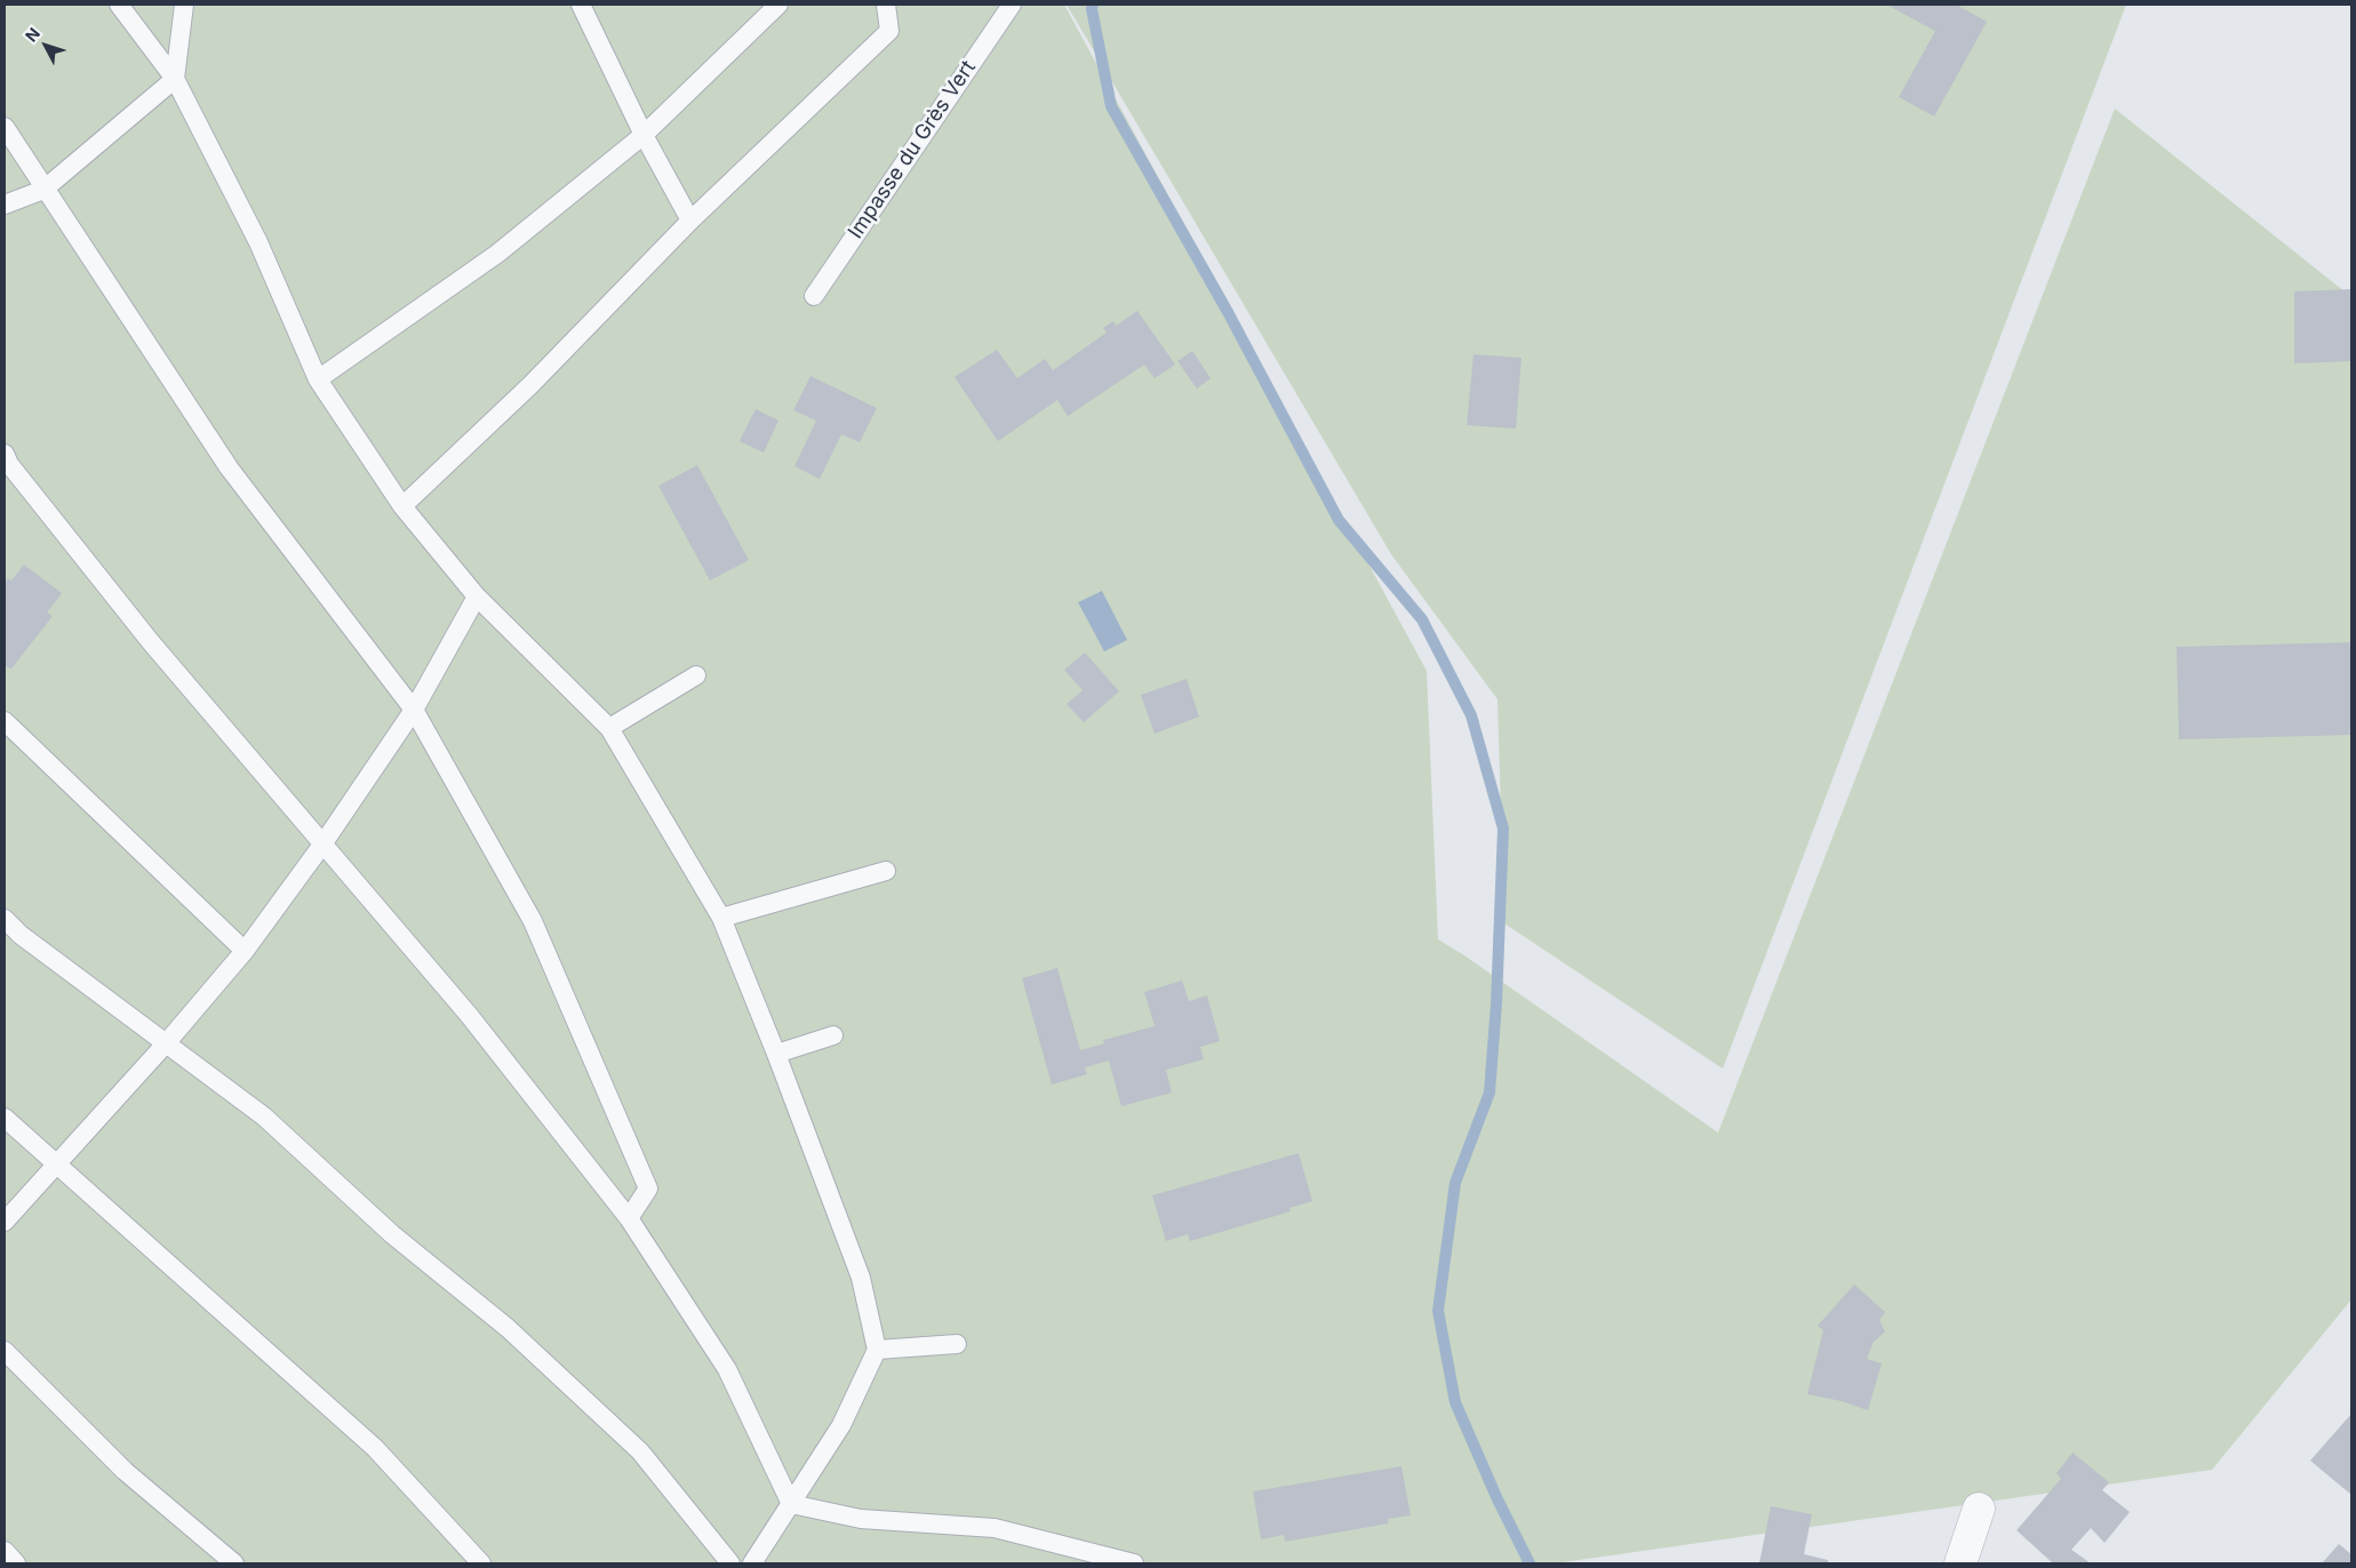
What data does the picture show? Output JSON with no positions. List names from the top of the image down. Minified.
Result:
{"streets":{"lane":["Impasse du Grès Vert"]},"north":"top left"}
